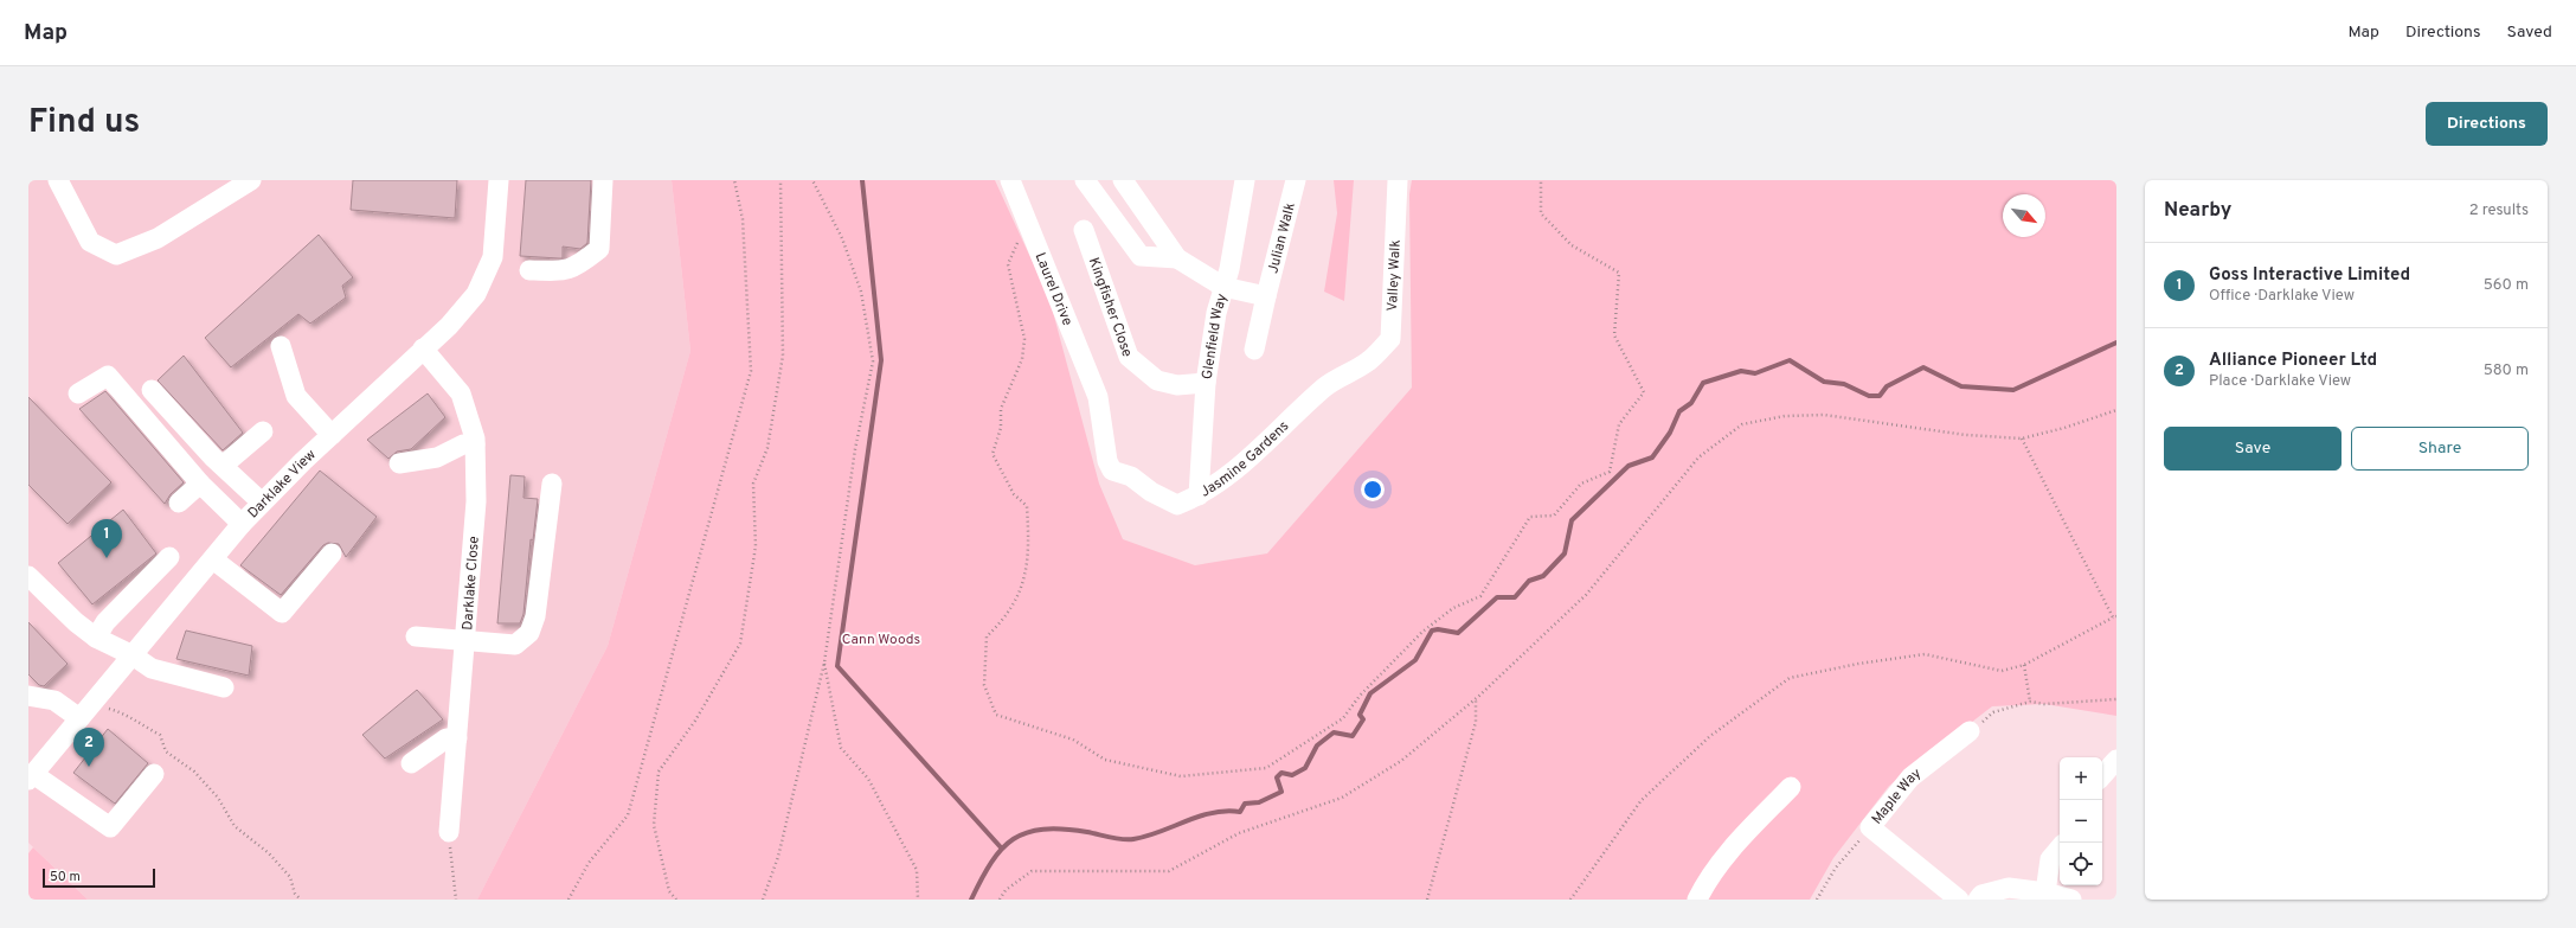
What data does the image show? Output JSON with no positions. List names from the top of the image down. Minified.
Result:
{"streets":{"street":["Julian Walk","Valley Walk","Laurel Drive","Kingfisher Close","Glenfield Way","Jasmine Gardens","Darklake View","Darklake Close","Maple Way"]},"crossings":[["Valley Walk","Jasmine Gardens"],["Laurel Drive","Jasmine Gardens"],["Kingfisher Close","Glenfield Way"],["Glenfield Way","Jasmine Gardens"],["Darklake View","Darklake Close"]],"parks":["Cann Woods"],"scale_bar":"50 m","north":"bottom right","page":{"header":"Map","nav":["Map","Directions","Saved"],"title":"Find us","buttons":["Directions",["Save","Share"]],"heading":["Nearby","2 results"],"list":[{"mark":"1","name":"Goss Interactive Limited","note":"Office · Darklake View","value":"560 m"},{"mark":"2","name":"Alliance Pioneer Ltd","note":"Place · Darklake View","value":"580 m"}],"pins":["1","2"],"map_buttons":["+","−"],"scale":"50 m"}}
